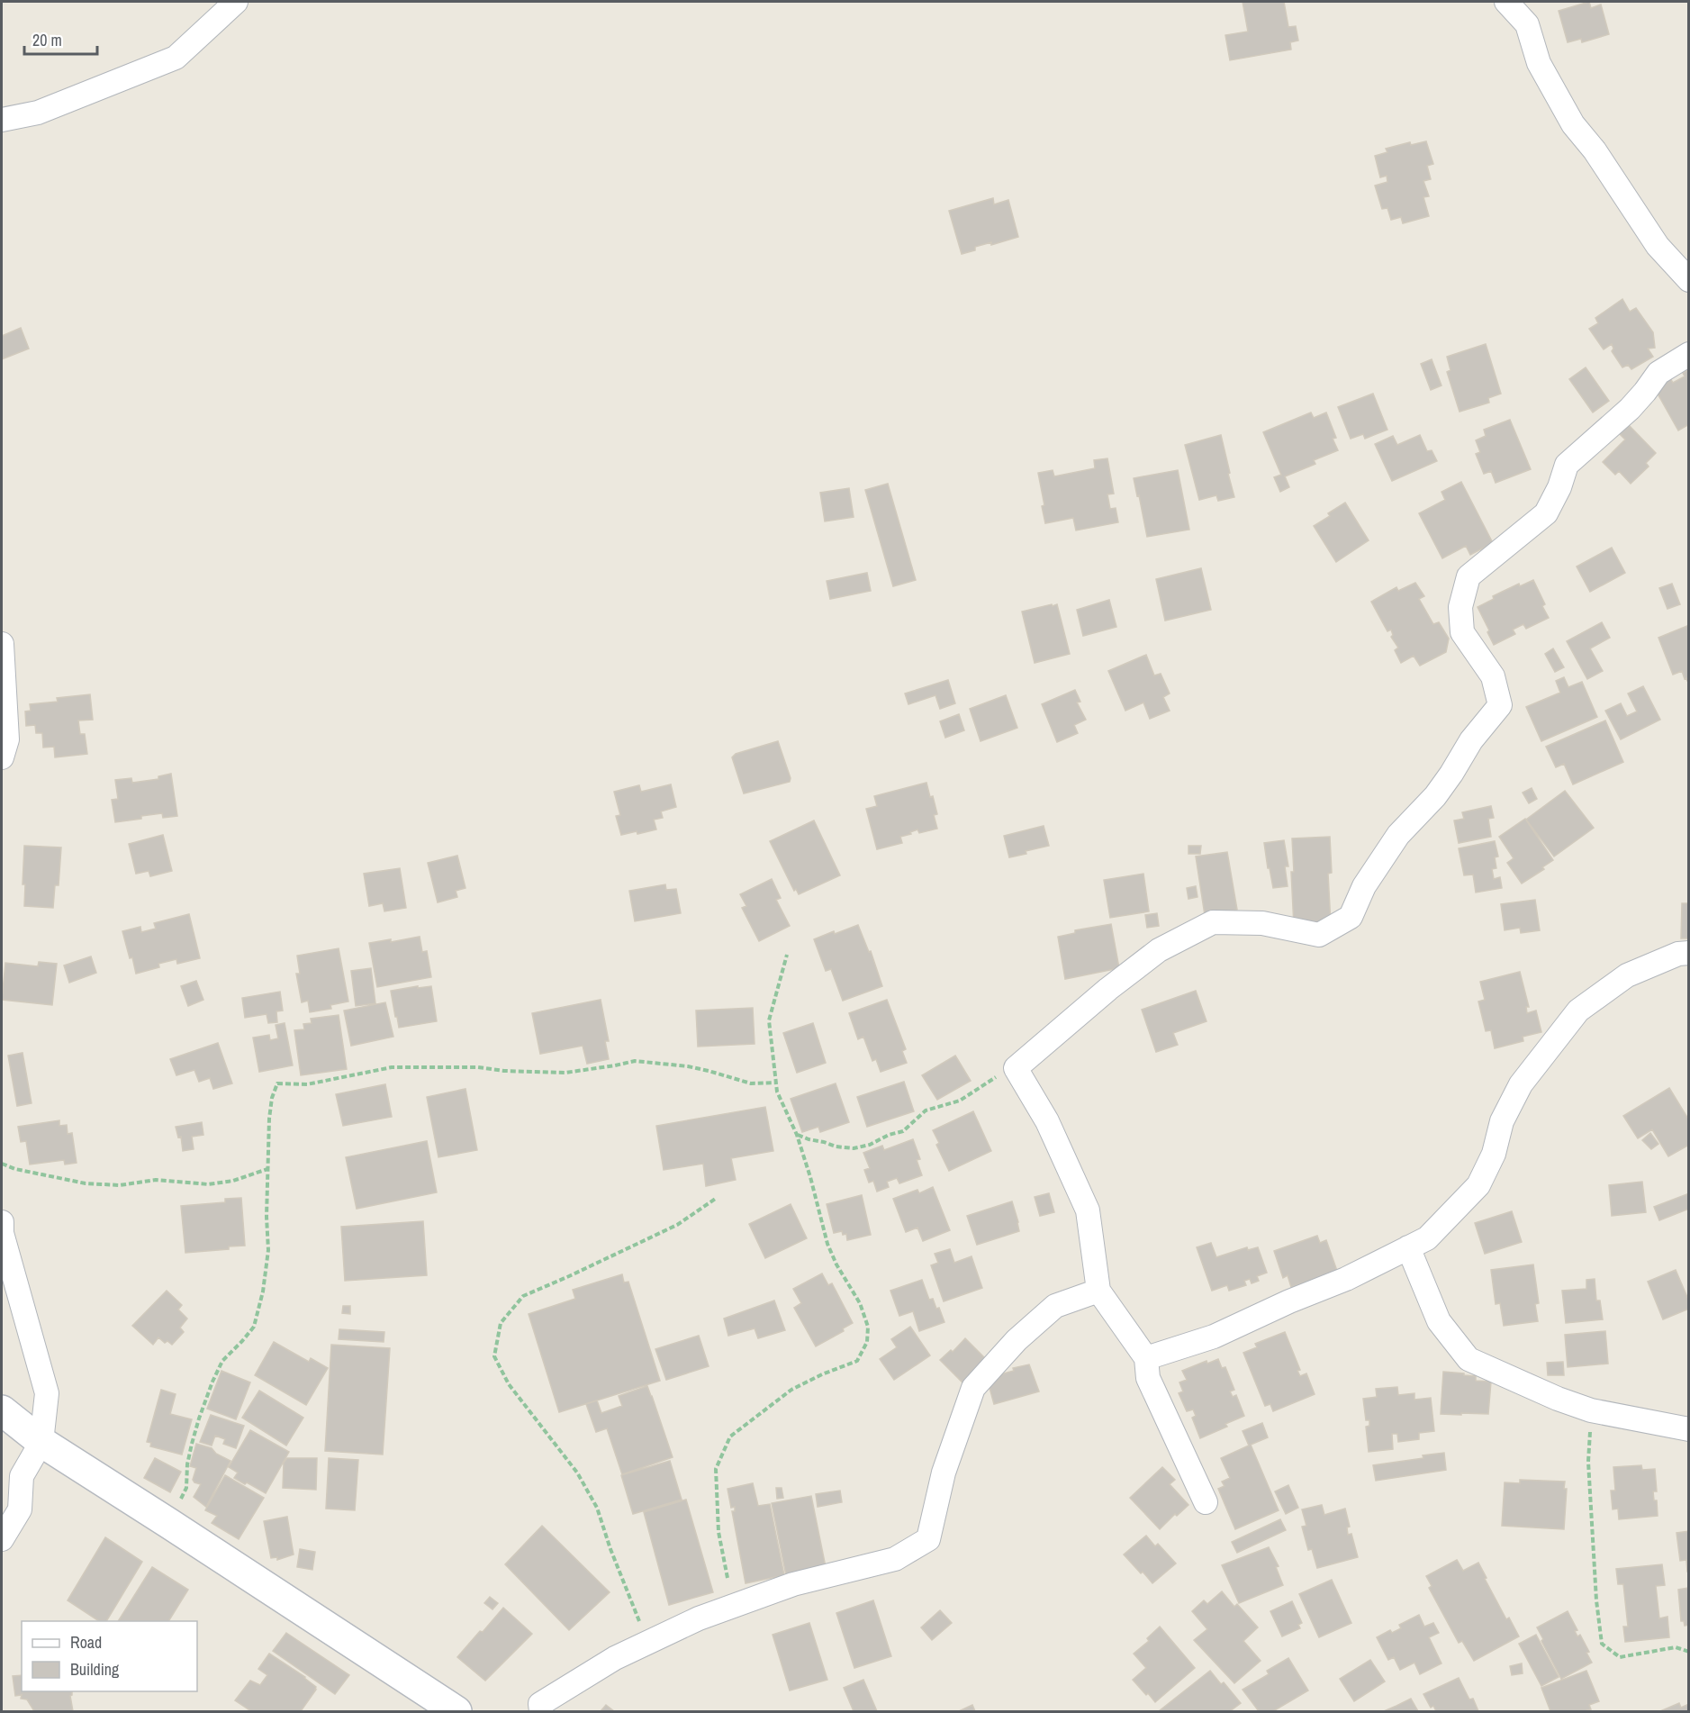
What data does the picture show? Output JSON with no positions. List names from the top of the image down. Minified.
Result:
{"legend":["Road","Building"],"scale_bar":"20 m"}
